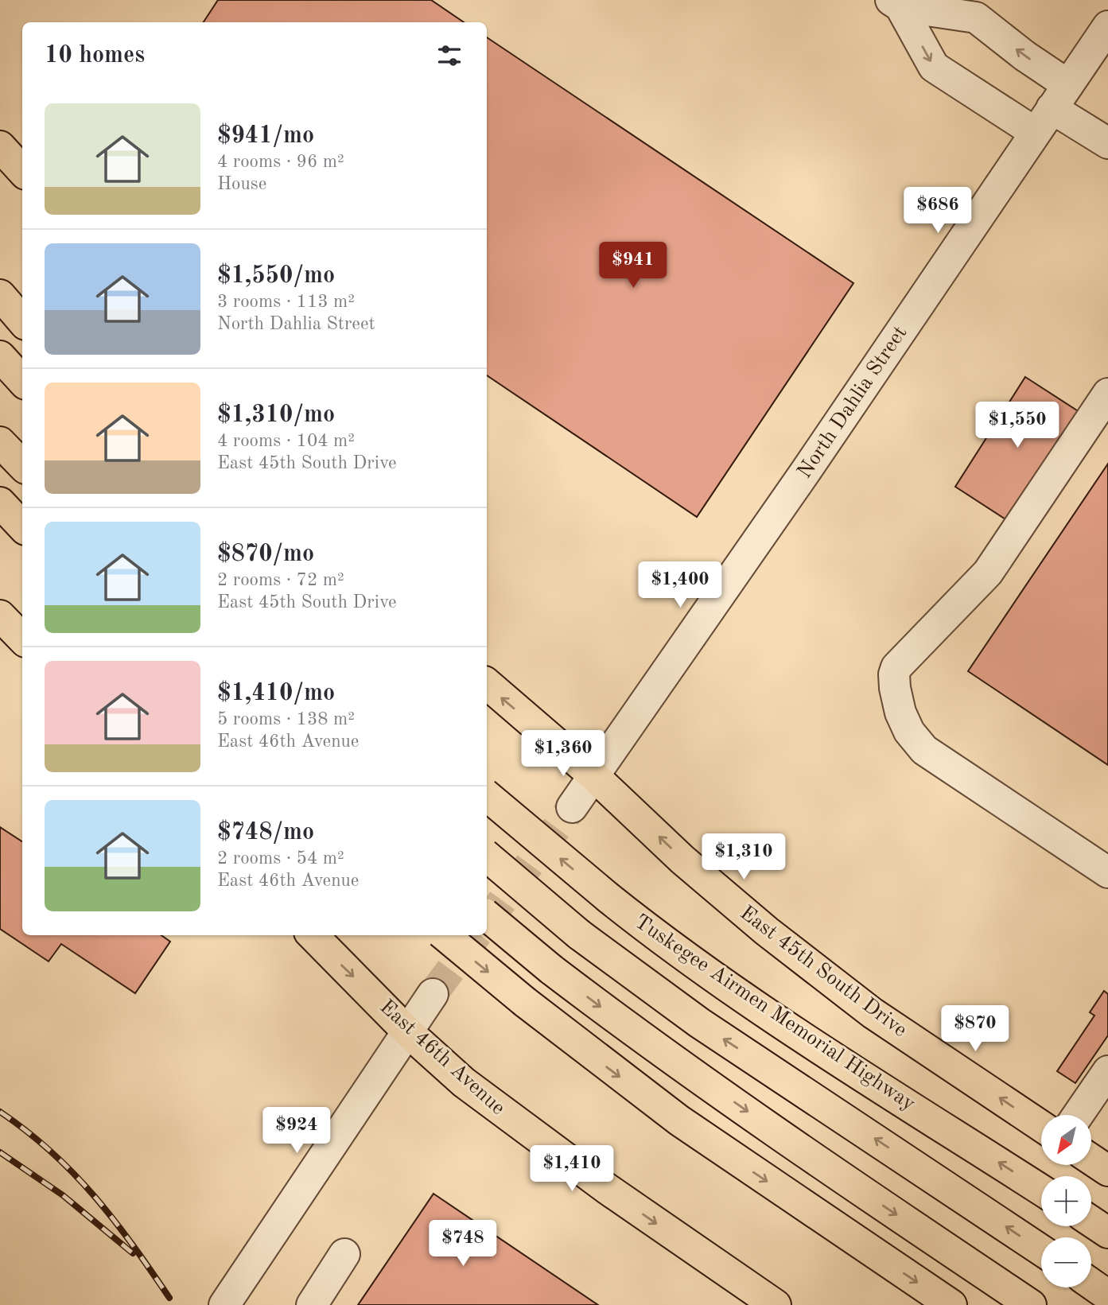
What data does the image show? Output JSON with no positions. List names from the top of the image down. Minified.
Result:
{"streets":{"main road":["East 45th South Drive","Tuskegee Airmen Memorial Highway","East 46th Avenue"],"street":["North Dahlia Street"]},"crossings":[["North Dahlia Street","East 45th South Drive"]],"north":"bottom left","page":{"heading":"10 homes","list":[{"name":"$941/mo","note":"4 rooms · 96 m² · House"},{"name":"$1,550/mo","note":"3 rooms · 113 m² · North Dahlia Street"},{"name":"$1,310/mo","note":"4 rooms · 104 m² · East 45th South Drive"},{"name":"$870/mo","note":"2 rooms · 72 m² · East 45th South Drive"},{"name":"$1,410/mo","note":"5 rooms · 138 m² · East 46th Avenue"},{"name":"$748/mo","note":"2 rooms · 54 m² · East 46th Avenue"}],"price":["$686","$941","$1,550","$1,400","$1,360","$1,310","$870","$924","$1,410","$748"],"map_buttons":["+","−"]}}
